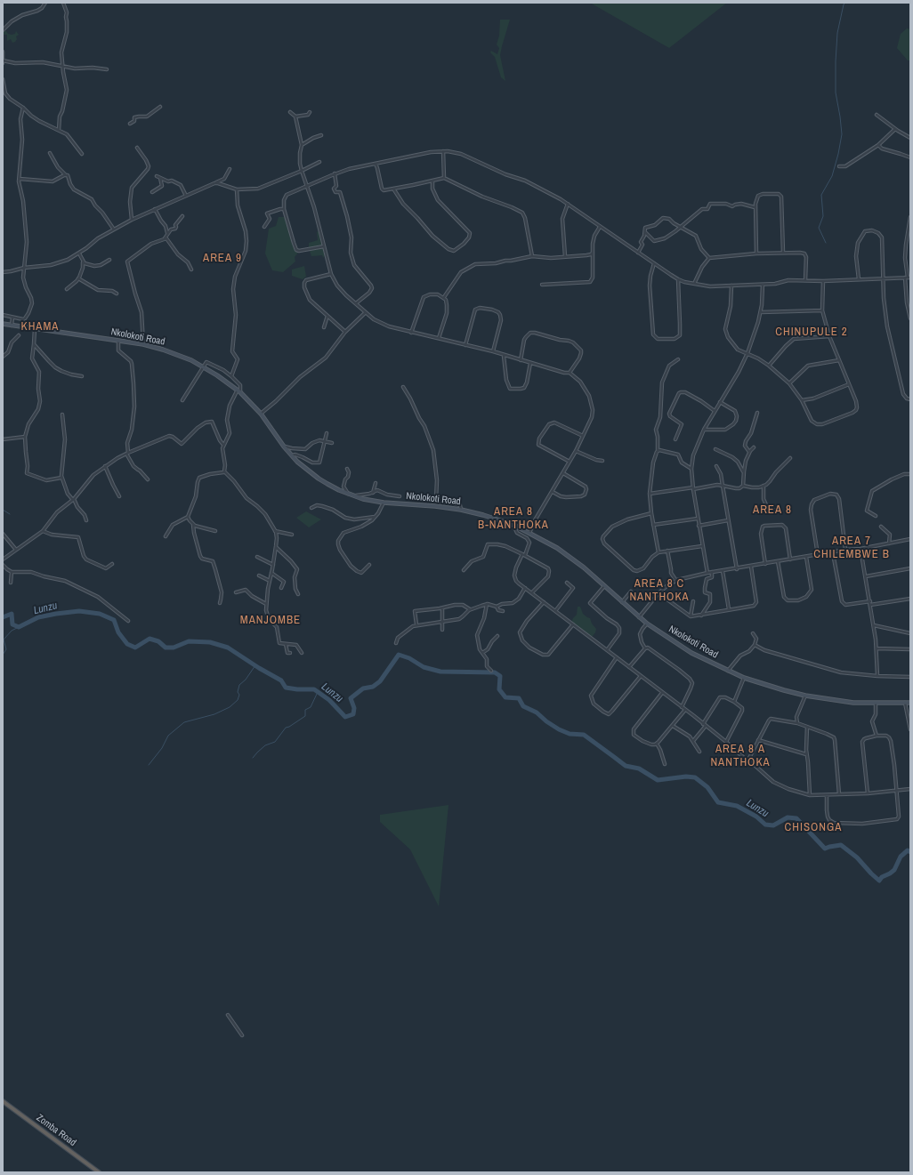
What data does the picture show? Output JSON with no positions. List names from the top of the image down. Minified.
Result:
{"streets":{"highway":["Zomba Road"],"main road":["Nkolokoti Road"]},"districts":["AREA 9","KHAMA","CHINUPULE 2","AREA 8","AREA 8 B-NANTHOKA","AREA 7 CHILEMBWE B","AREA 8 C NANTHOKA","MANJOMBE","AREA 8 A NANTHOKA","CHISONGA"],"water":["Lunzu"]}
